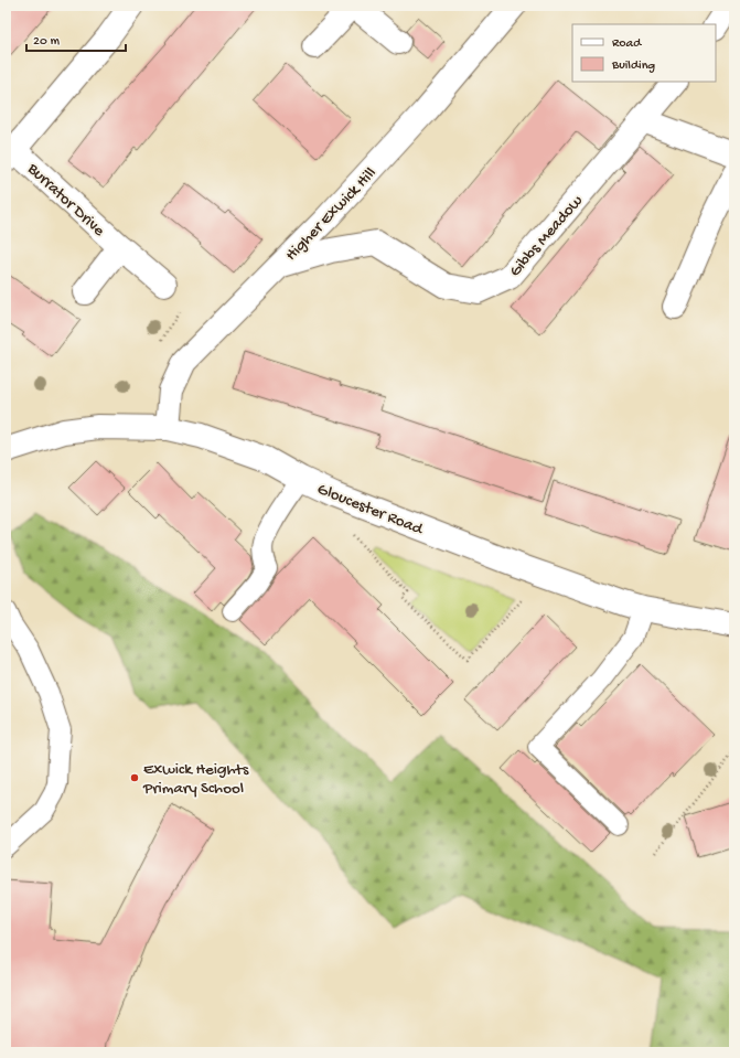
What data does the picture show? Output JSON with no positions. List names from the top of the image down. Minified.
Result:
{"streets":{"street":["Burrator Drive","Higher Exwick Hill","Gibbs Meadow","Gloucester Road"]},"crossings":[["Higher Exwick Hill","Gibbs Meadow"],["Higher Exwick Hill","Gloucester Road"]],"places":["Exwick Heights Primary School"],"legend":["Road","Building"],"scale_bar":"20 m"}
